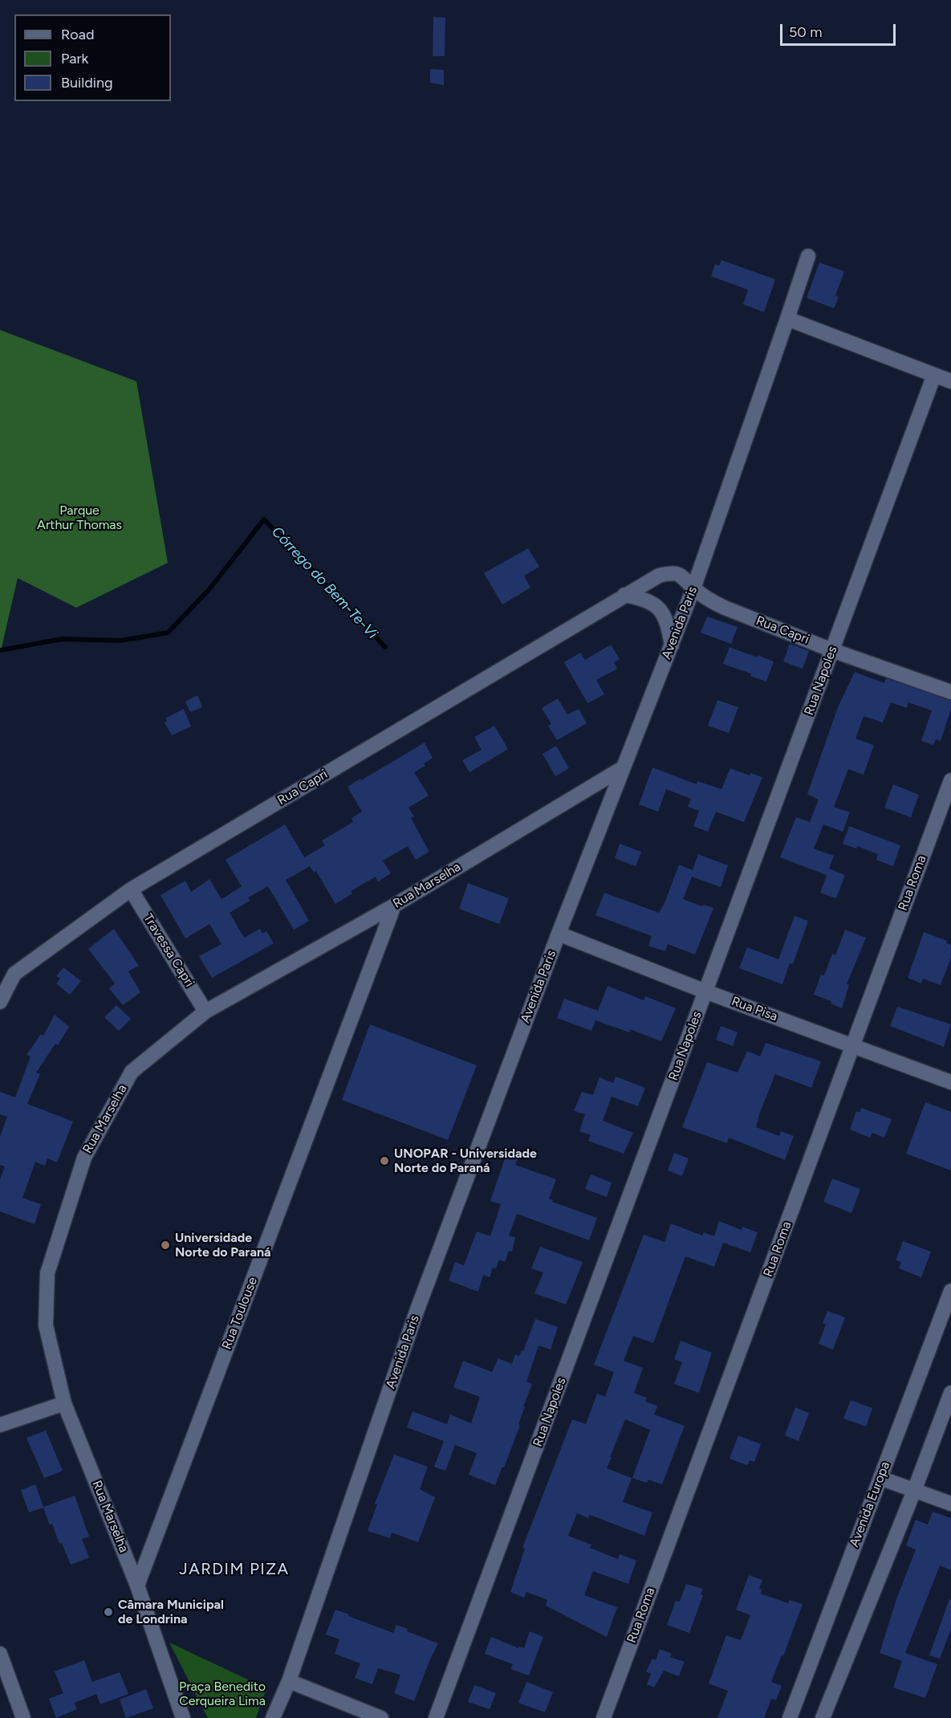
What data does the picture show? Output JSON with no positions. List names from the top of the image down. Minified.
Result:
{"streets":{"street":["Avenida Paris","Rua Capri","Rua Napoles","Rua Roma","Rua Marselha","Travessa Capri","Rua Pisa","Rua Toulouse","Avenida Europa"]},"crossings":[["Avenida Paris","Rua Capri"],["Avenida Paris","Rua Marselha"],["Avenida Paris","Rua Pisa"],["Rua Capri","Rua Napoles"],["Rua Capri","Travessa Capri"],["Rua Napoles","Rua Pisa"],["Rua Roma","Rua Pisa"],["Rua Marselha","Travessa Capri"],["Rua Marselha","Rua Toulouse"]],"districts":["JARDIM PIZA"],"water":["Córrego do Bem-Te-Vi"],"parks":["Parque Arthur Thomas","Praça Benedito Cerqueira Lima"],"places":["UNOPAR - Universidade Norte do Paraná","Universidade Norte do Paraná","Câmara Municipal de Londrina"],"legend":["Road","Park","Building"],"scale_bar":"50 m"}
